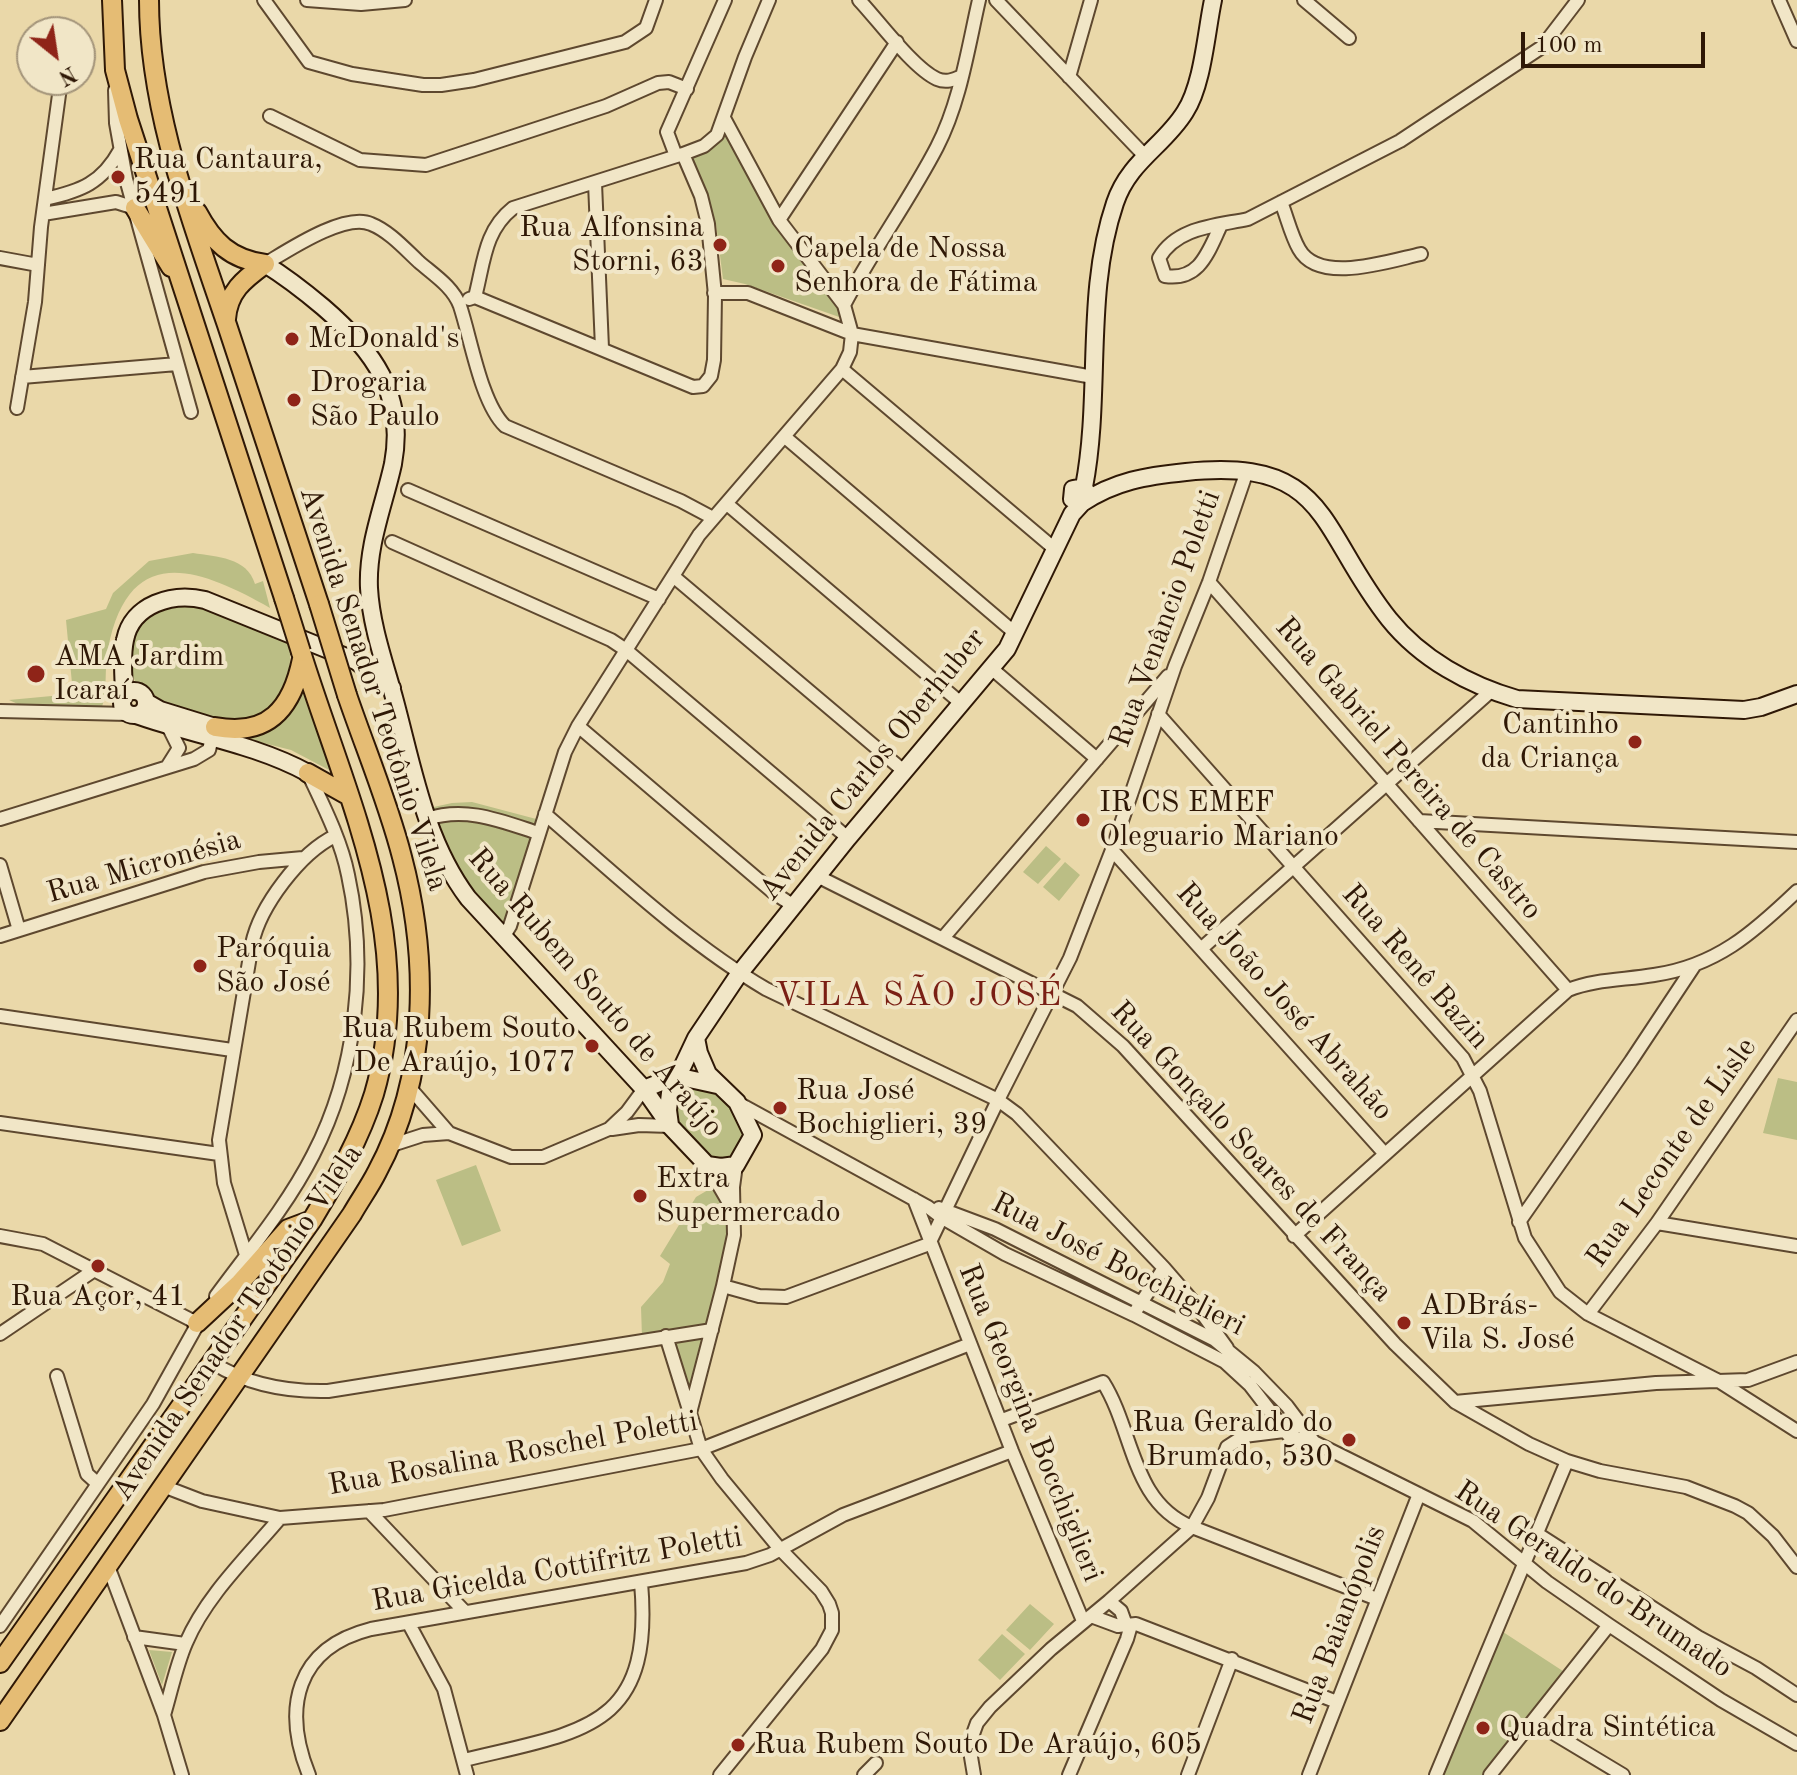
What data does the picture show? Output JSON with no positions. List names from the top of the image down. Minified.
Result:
{"streets":{"main road":["Avenida Senador Teotônio Vilela"],"street":["Rua Venâncio Poletti","Avenida Carlos Oberhuber","Rua Gabriel Pereira de Castro","Rua Micronésia","Rua Renê Bazin","Rua Rubem Souto de Araújo","Rua João José Abrahão","Rua Gonçalo Soares de França","Rua Leconte de Lisle","Rua José Bocchiglieri","Rua Georgina Bocchiglieri","Rua Rosalina Roschel Poletti","Rua Gicelda Cottifritz Poletti","Rua Geraldo do Brumado","Rua Baianópolis"]},"crossings":[["Rua Venâncio Poletti","Rua Gabriel Pereira de Castro"],["Rua Venâncio Poletti","Rua Renê Bazin"],["Rua Venâncio Poletti","Rua João José Abrahão"],["Rua Venâncio Poletti","Rua Gonçalo Soares de França"],["Rua Venâncio Poletti","Rua José Bocchiglieri"],["Rua Venâncio Poletti","Rua Georgina Bocchiglieri"],["Avenida Senador Teotônio Vilela","Rua Rosalina Roschel Poletti"],["Avenida Carlos Oberhuber","Rua Rubem Souto de Araújo"],["Avenida Carlos Oberhuber","Rua Gonçalo Soares de França"],["Rua Renê Bazin","Rua Leconte de Lisle"],["Rua José Bocchiglieri","Rua Geraldo do Brumado"],["Rua Georgina Bocchiglieri","Rua Rosalina Roschel Poletti"],["Rua Georgina Bocchiglieri","Rua Gicelda Cottifritz Poletti"],["Rua Geraldo do Brumado","Rua Baianópolis"]],"districts":["VILA SÃO JOSÉ"],"places":["Rua Cantaura, 5491","Rua Alfonsina Storni, 63","Capela de Nossa Senhora de Fátima","McDonald's","Drogaria São Paulo","AMA Jardim Icaraí","Cantinho da Criança","IR CS EMEF Oleguario Mariano","Paróquia São José","Rua Rubem Souto De Araújo, 1077","Rua José Bochiglieri, 39","Extra Supermercado","Rua Açor, 41","ADBrás- Vila S. José","Rua Geraldo do Brumado, 530","Quadra Sintética","Rua Rubem Souto De Araújo, 605"],"scale_bar":"100 m","north":"bottom right"}
